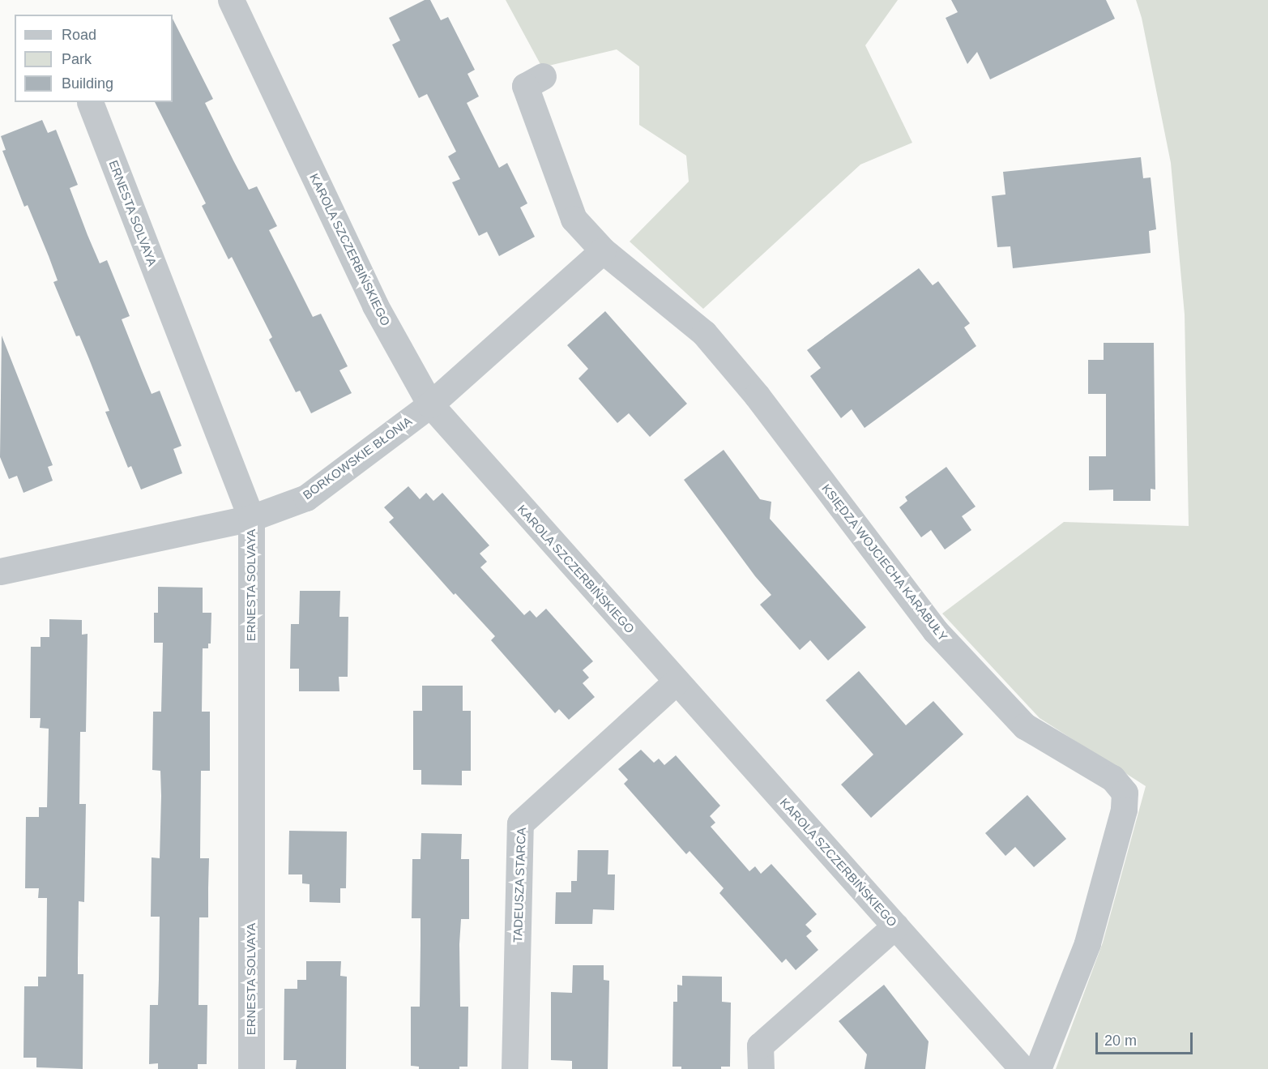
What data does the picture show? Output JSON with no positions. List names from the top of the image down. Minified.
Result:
{"streets":{"street":["ERNESTA SOLVAYA","KAROLA SZCZERBIŃSKIEGO","BORKOWSKIE BŁONIA","KSIĘDZA WOJCIECHA KARABUŁY","TADEUSZA STARCA"]},"crossings":[["ERNESTA SOLVAYA","BORKOWSKIE BŁONIA"],["KAROLA SZCZERBIŃSKIEGO","BORKOWSKIE BŁONIA"],["KAROLA SZCZERBIŃSKIEGO","TADEUSZA STARCA"],["BORKOWSKIE BŁONIA","KSIĘDZA WOJCIECHA KARABUŁY"]],"legend":["Road","Park","Building"],"scale_bar":"20 m"}
